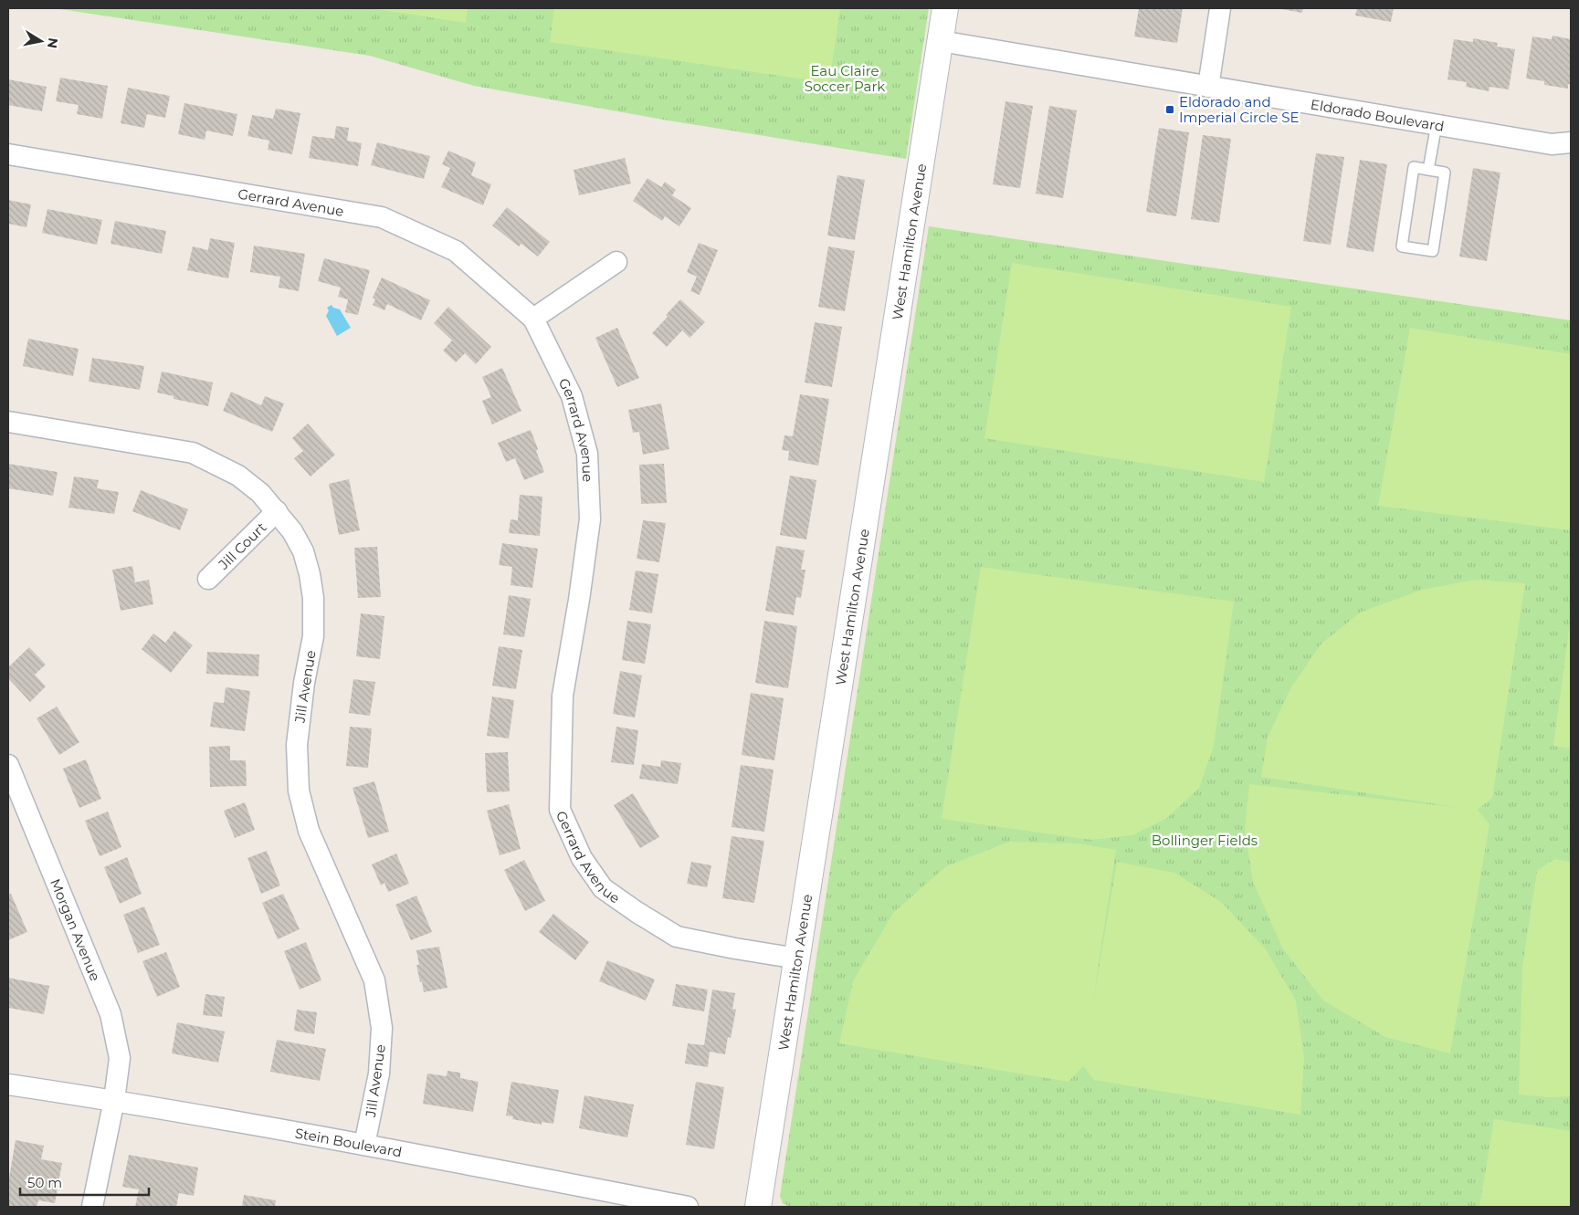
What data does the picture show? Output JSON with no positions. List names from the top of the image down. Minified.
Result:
{"streets":{"street":["Eldorado Boulevard","Gerrard Avenue","West Hamilton Avenue","Jill Court","Jill Avenue","Morgan Avenue","Stein Boulevard"]},"crossings":[["Eldorado Boulevard","West Hamilton Avenue"],["Gerrard Avenue","West Hamilton Avenue"],["Jill Court","Jill Avenue"],["Jill Avenue","Stein Boulevard"],["Morgan Avenue","Stein Boulevard"]],"parks":["Eau Claire Soccer Park","Bollinger Fields"],"places":{"transit":["Eldorado and Imperial Circle SE"]},"scale_bar":"50 m","north":"right"}
